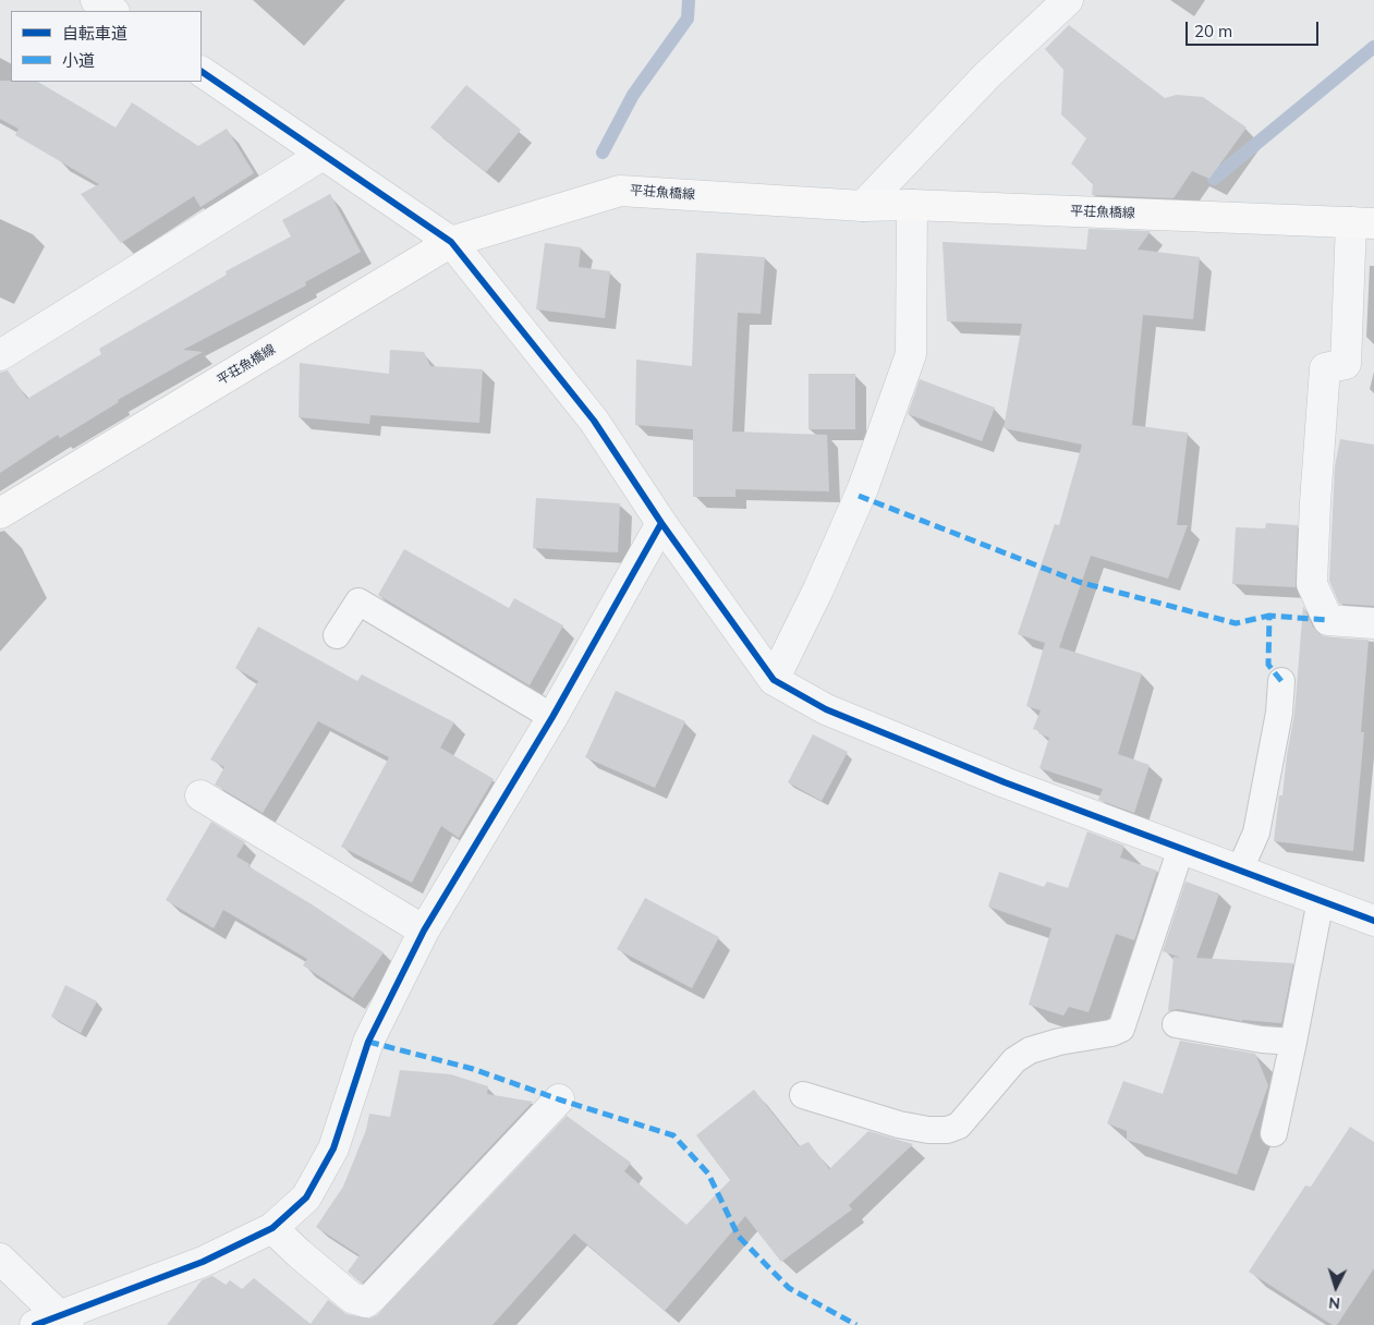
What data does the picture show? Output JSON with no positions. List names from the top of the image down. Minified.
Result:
{"streets":{"main road":["平荘魚橋線"]},"legend":["自転車道","小道"],"scale_bar":"20 m","north":"bottom"}
